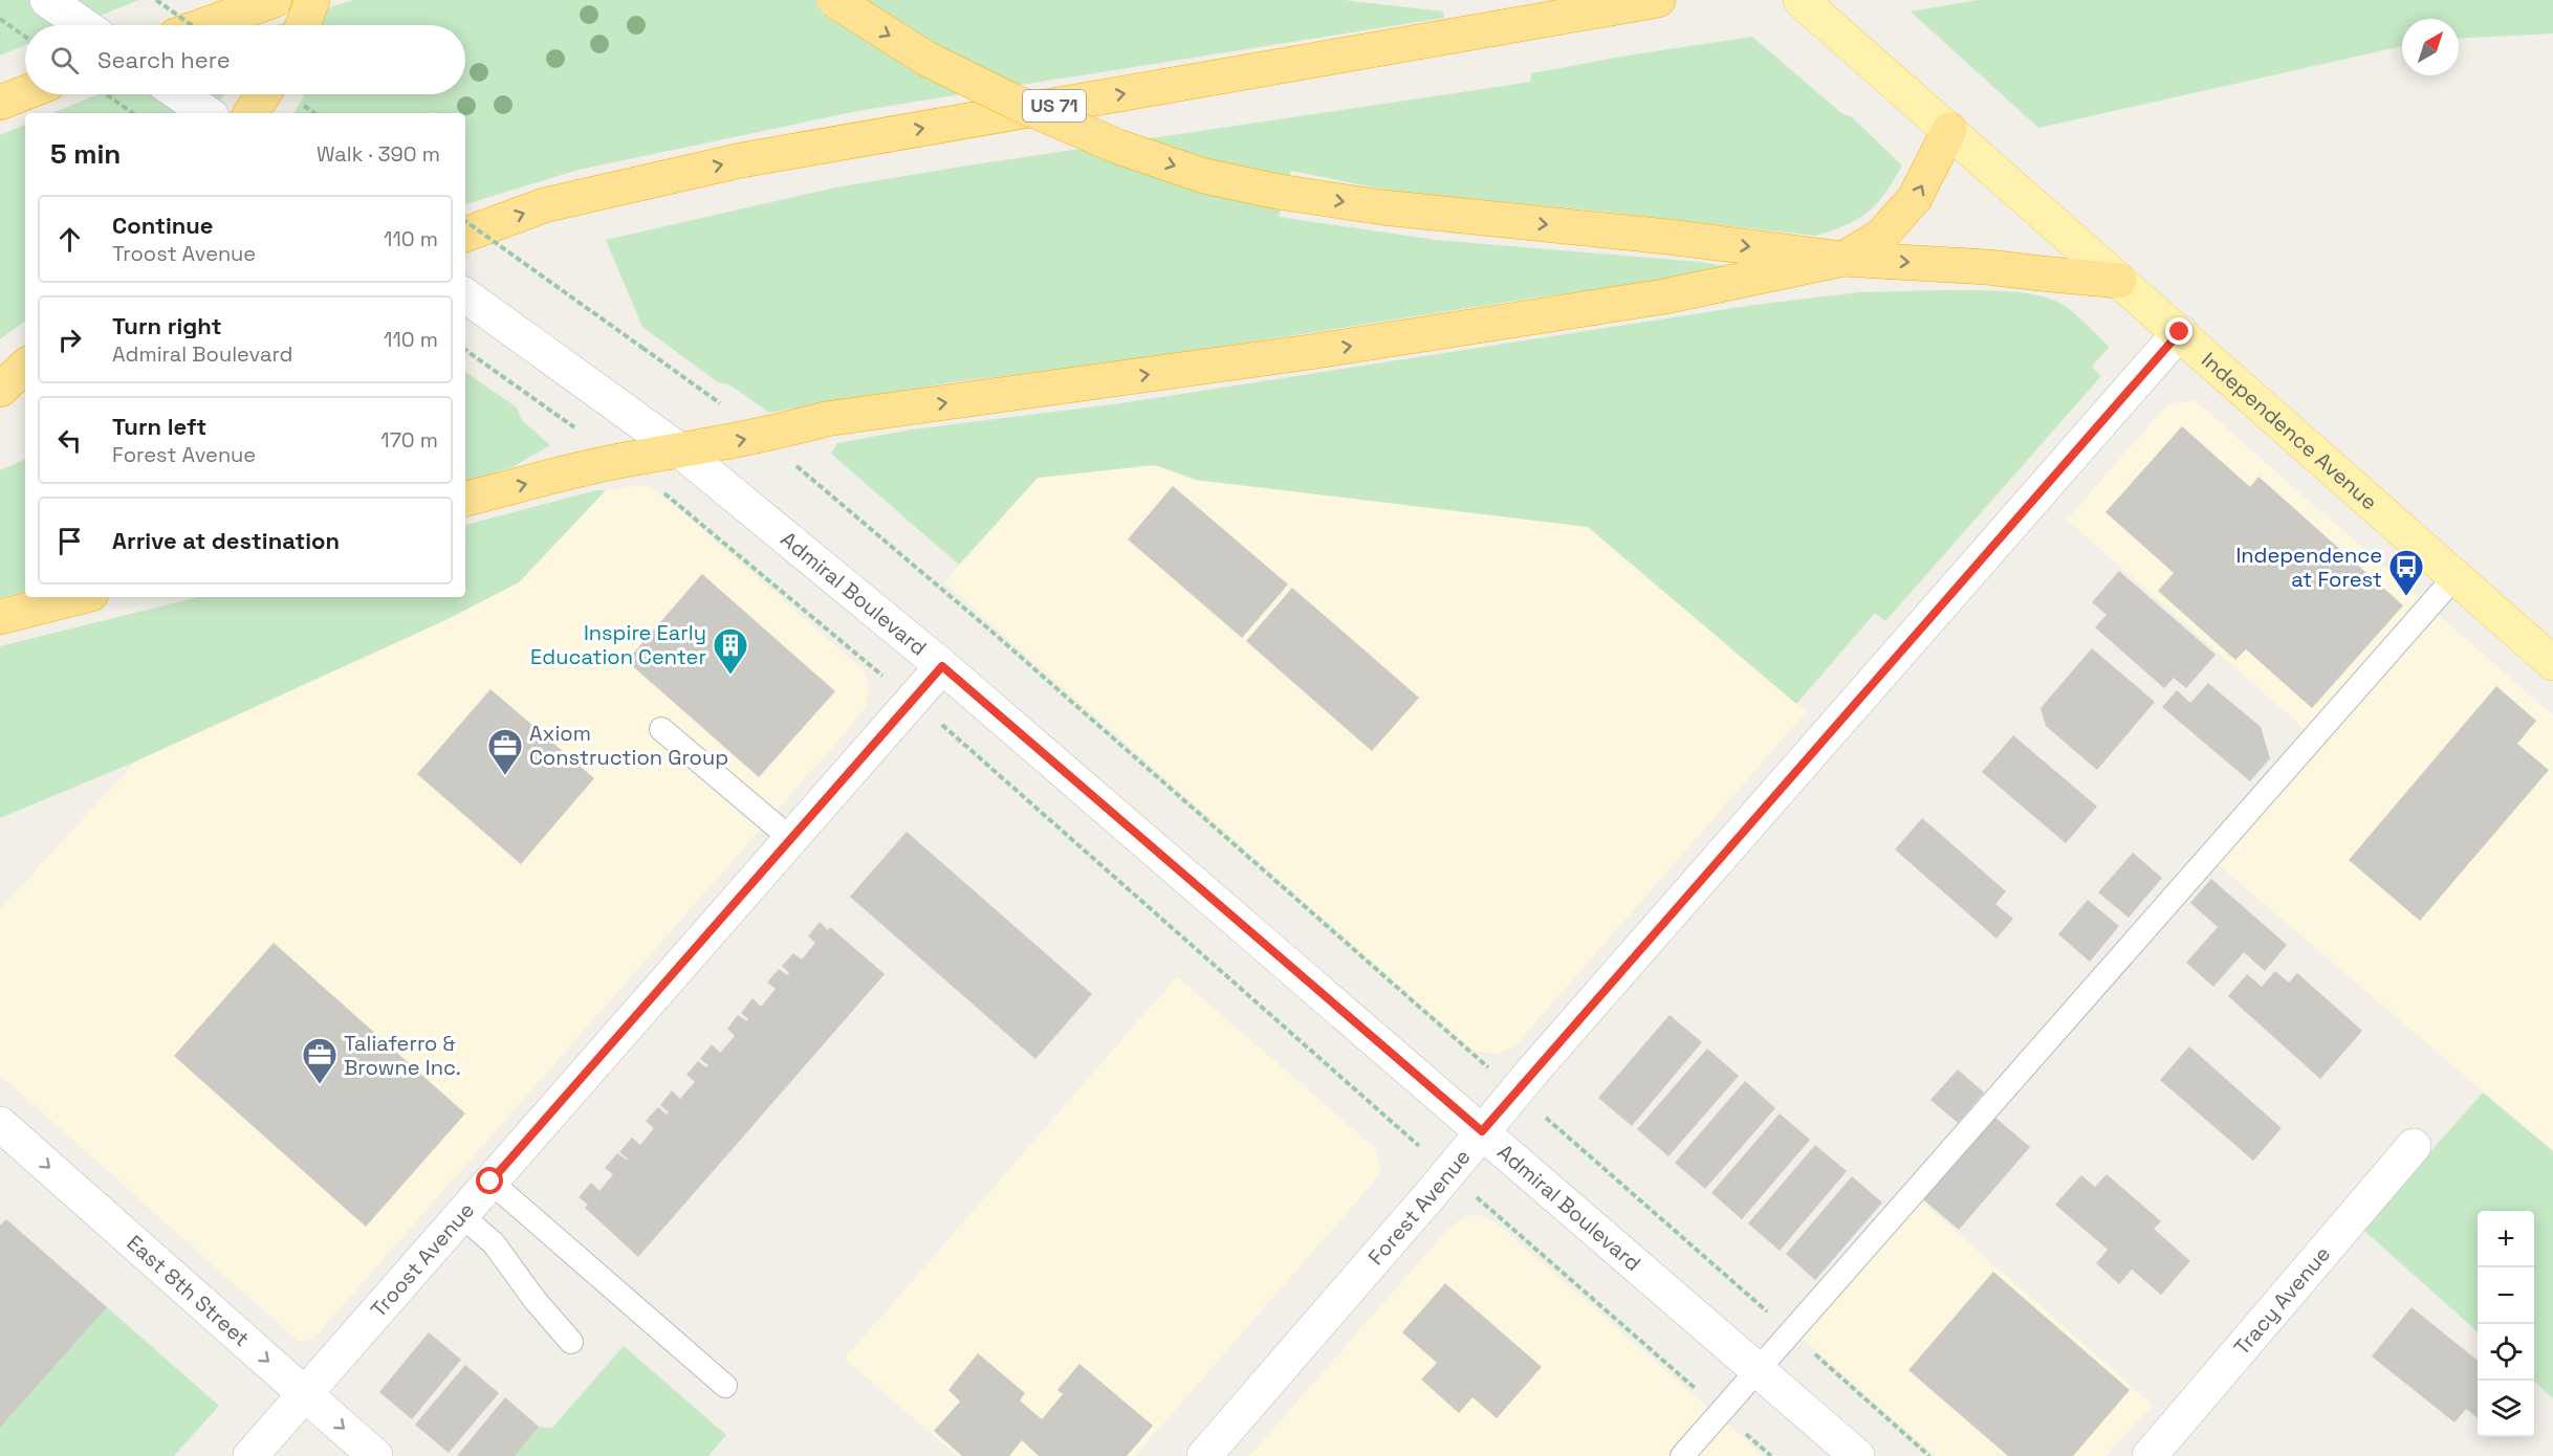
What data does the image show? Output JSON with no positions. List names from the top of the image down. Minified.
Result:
{"streets":{"highway":["US 71"],"main road":["Independence Avenue"],"street":["Admiral Boulevard","Forest Avenue","Troost Avenue","East 8th Street","Tracy Avenue"]},"crossings":[["Independence Avenue","Forest Avenue"],["Admiral Boulevard","Forest Avenue"],["Admiral Boulevard","Troost Avenue"],["Troost Avenue","East 8th Street"]],"one_way":["East 8th Street"],"places":{"bus stop":["Independence at Forest"],"building":["Inspire Early Education Center"],"office":["Axiom Construction Group","Taliaferro & Browne Inc."]},"north":"top right","page":{"search":"Search here","heading":["5 min","Walk · 390 m"],"list":[["Continue","Troost Avenue","110 m"],["Turn right","Admiral Boulevard","110 m"],["Turn left","Forest Avenue","170 m"],"Arrive at destination"],"map_buttons":["+","−"]}}
